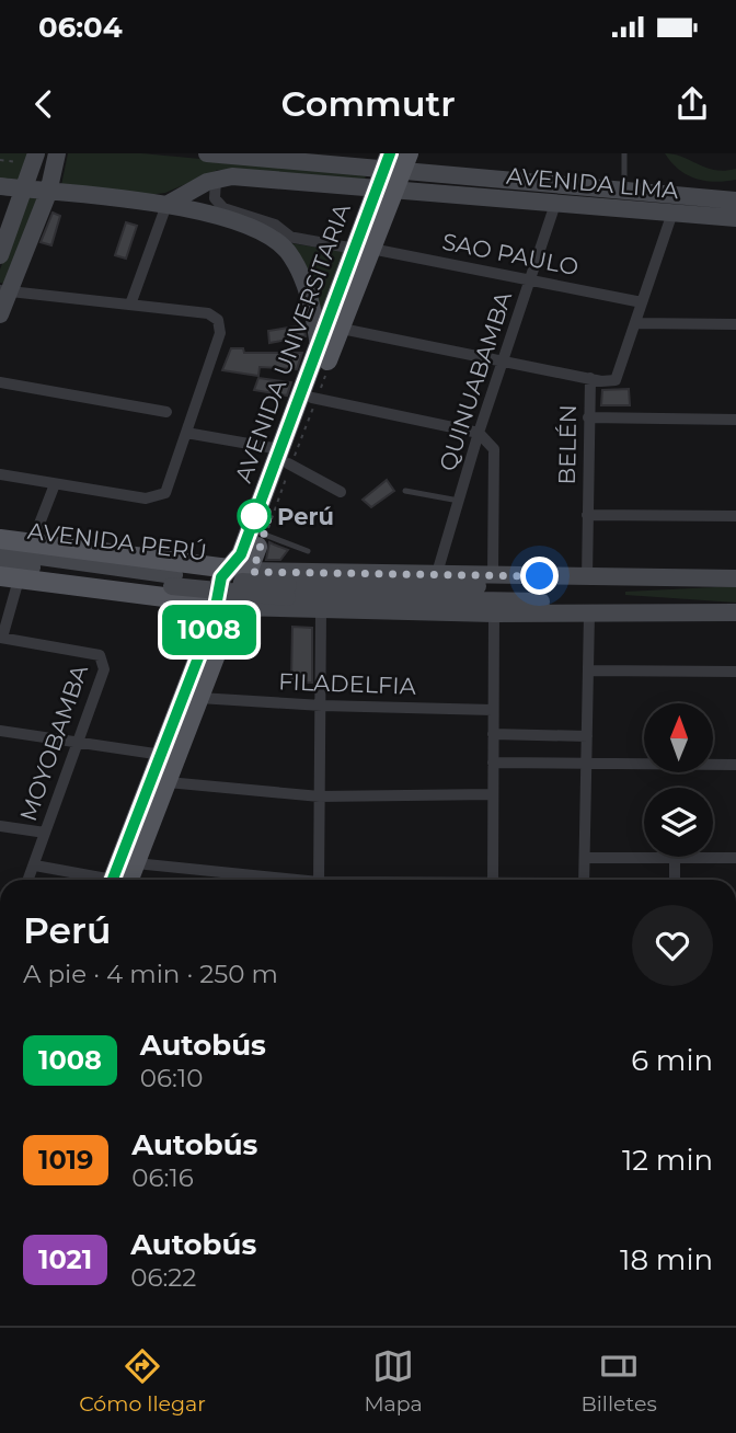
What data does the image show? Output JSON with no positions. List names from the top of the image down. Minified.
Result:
{"streets":{"main road":["AVENIDA LIMA","AVENIDA UNIVERSITARIA","AVENIDA PERÚ"],"street":["SAO PAULO","QUINUABAMBA","BELÉN","FILADELFIA","MOYOBAMBA"]},"crossings":[["AVENIDA LIMA","AVENIDA UNIVERSITARIA"],["AVENIDA LIMA","QUINUABAMBA"],["AVENIDA LIMA","BELÉN"],["SAO PAULO","AVENIDA UNIVERSITARIA"],["SAO PAULO","QUINUABAMBA"],["SAO PAULO","BELÉN"],["AVENIDA UNIVERSITARIA","AVENIDA PERÚ"],["AVENIDA UNIVERSITARIA","FILADELFIA"],["QUINUABAMBA","AVENIDA PERÚ"],["BELÉN","AVENIDA PERÚ"]],"places":["Perú"],"lines":["bus line 1008"],"north":"top","page":{"status":"06:04","header":"Commutr","on_map":"1008","heading":["Perú","A pie · 4 min · 250 m"],"list":[{"mark":"1008","name":"Autobús","note":"06:10","value":"6 min"},{"mark":"1019","name":"Autobús","note":"06:16","value":"12 min"},{"mark":"1021","name":"Autobús","note":"06:22","value":"18 min"}],"tabs":["Cómo llegar","Mapa","Billetes"]}}
